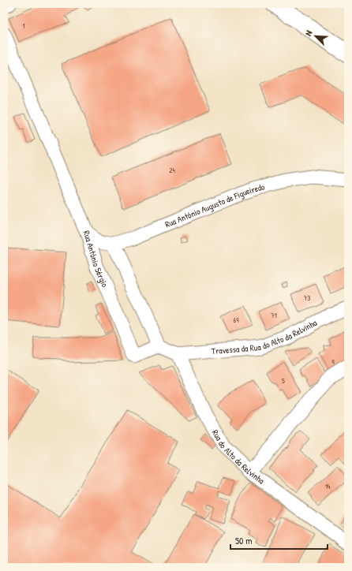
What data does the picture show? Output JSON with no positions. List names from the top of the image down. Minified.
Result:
{"streets":{"street":["Rua António Augusto de Figueiredo","Rua António Sérgio","Travessa da Rua do Alto da Relvinha","Rua do Alto da Relvinha"]},"crossings":[["Travessa da Rua do Alto da Relvinha","Rua do Alto da Relvinha"]],"house_numbers":["1","24","73","71","69","9","5","14"],"scale_bar":"50 m","north":"top left"}
